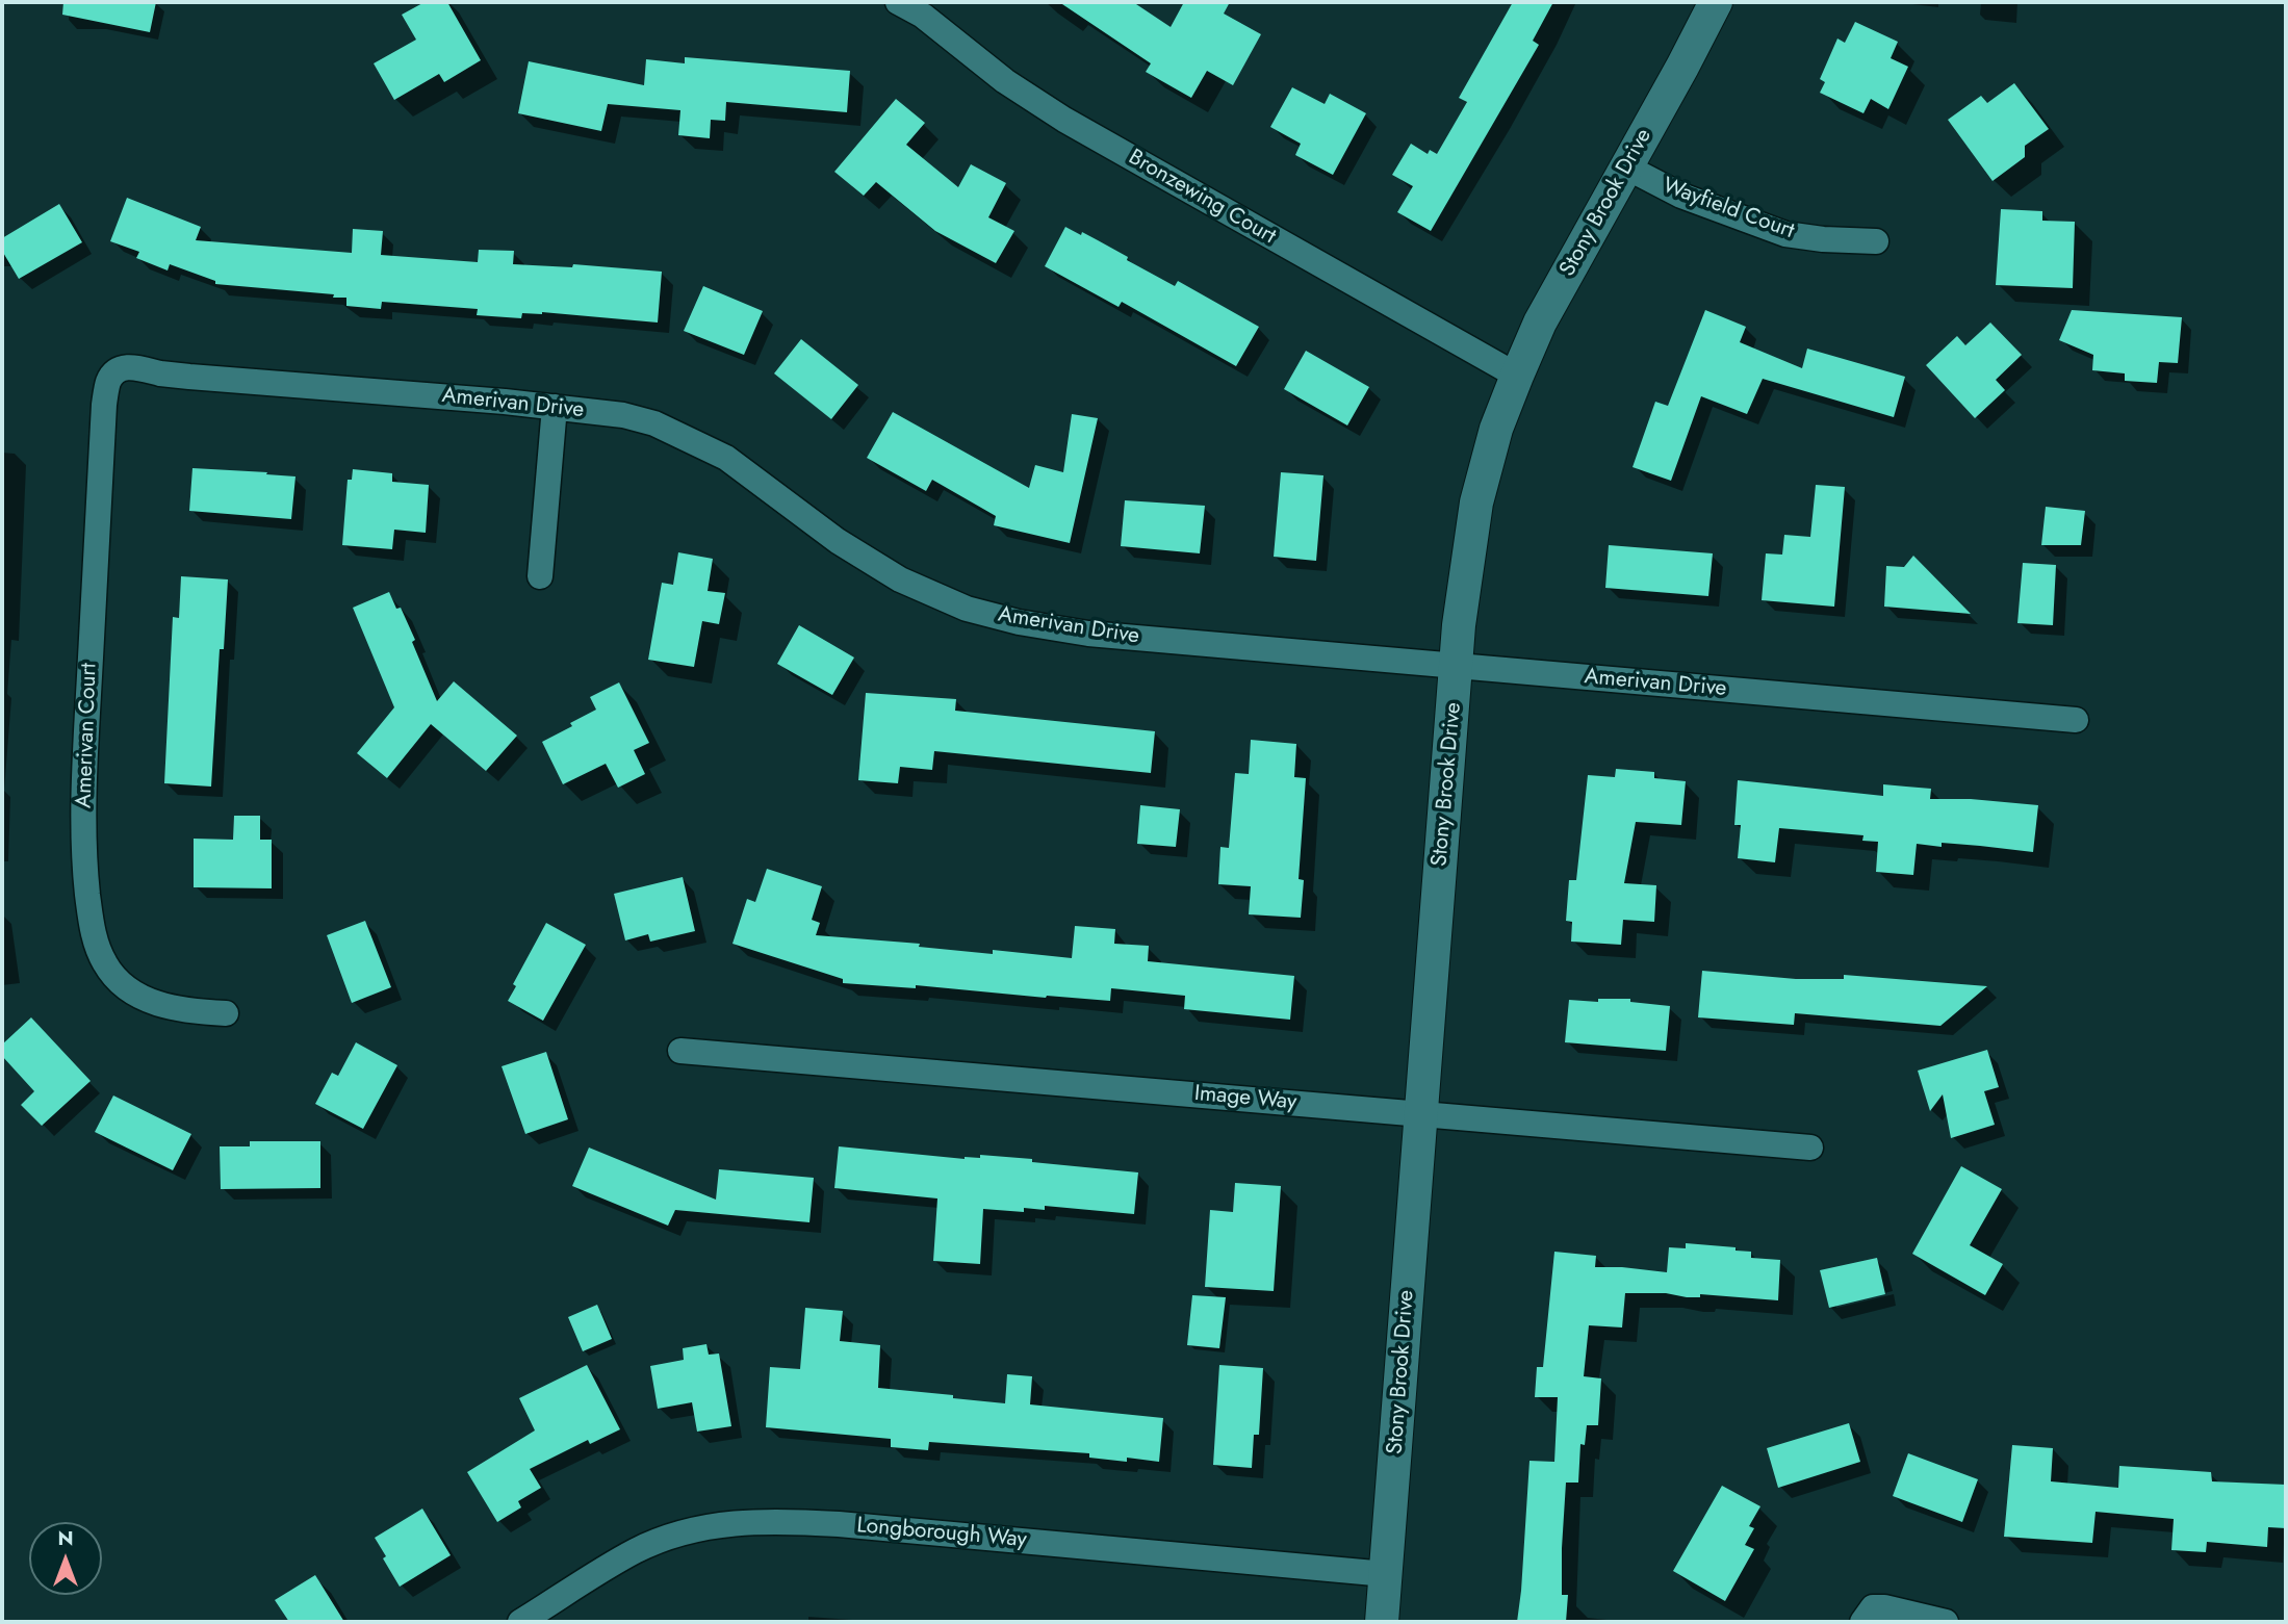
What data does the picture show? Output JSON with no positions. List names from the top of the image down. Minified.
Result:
{"streets":{"street":["Bronzewing Court","Stony Brook Drive","Wayfield Court","Amerivan Drive","Amerivan Court","Image Way","Longborough Way"]},"crossings":[["Bronzewing Court","Stony Brook Drive"],["Stony Brook Drive","Wayfield Court"],["Stony Brook Drive","Amerivan Drive"],["Stony Brook Drive","Image Way"],["Stony Brook Drive","Longborough Way"],["Amerivan Drive","Amerivan Court"]],"north":"top"}
